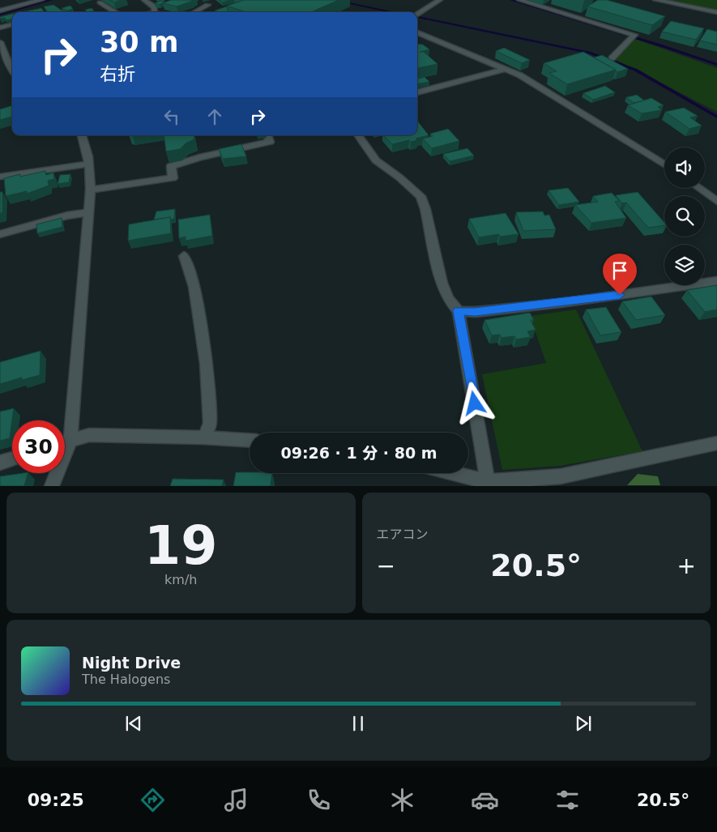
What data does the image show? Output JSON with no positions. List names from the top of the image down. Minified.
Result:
{"page":{"turn":["30 m","右折"],"limit":"30","trip":"09:26 · 1 分 · 80 m","tile":[["19","km/h"],"エアコン"],"heat":["−","20.5°","+"],"song":["Night Drive","The Halogens"],"tabs":["09:25","20.5°"]}}
